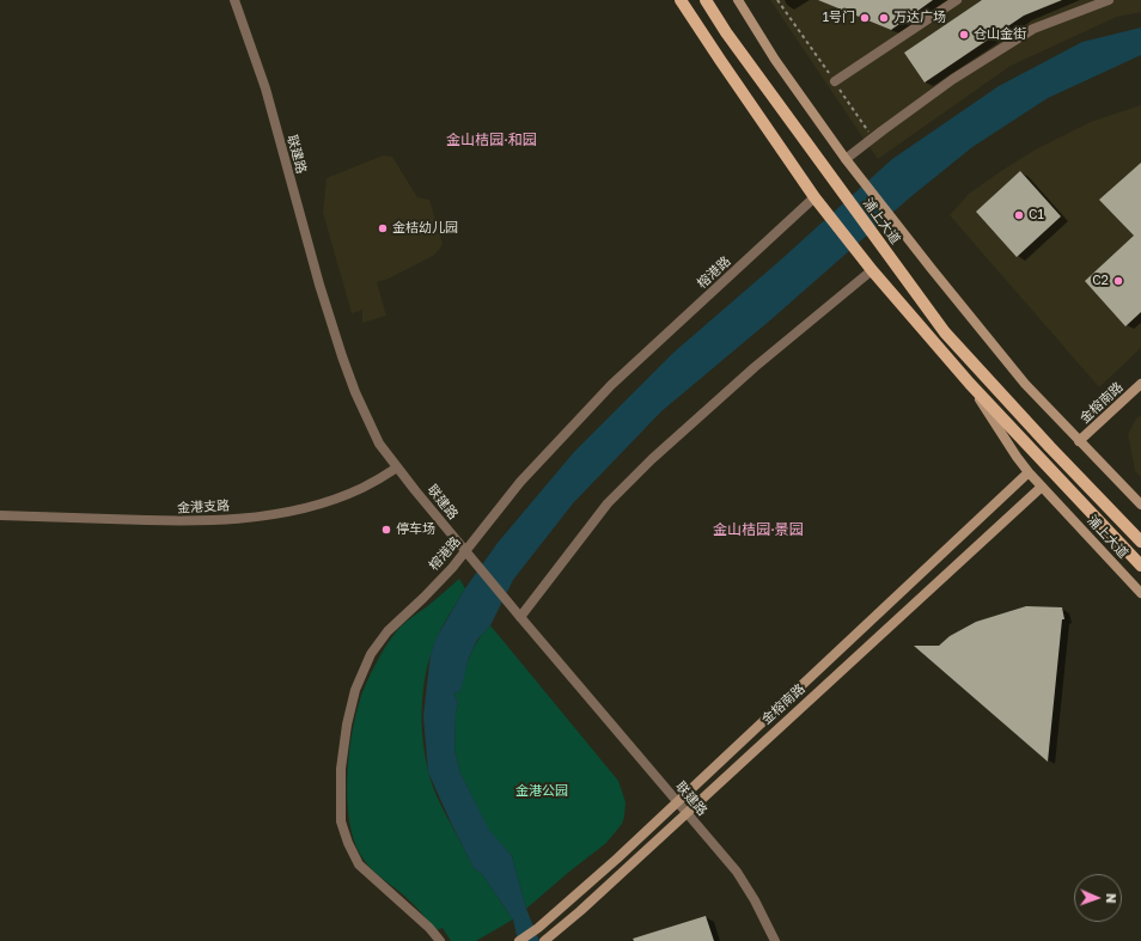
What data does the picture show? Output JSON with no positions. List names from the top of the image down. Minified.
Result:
{"streets":{"main road":["浦上大道","金榕南路"],"street":["联建路","榕港路","金港支路"]},"crossings":[["联建路","榕港路"],["联建路","金榕南路"],["联建路","金港支路"],["浦上大道","榕港路"],["浦上大道","金榕南路"]],"districts":["金山桔园·和园","金山桔园·景园"],"parks":["金港公园"],"places":["1号门","万达广场","仓山金街","C1","金桔幼儿园","C2","停车场"],"north":"right"}
